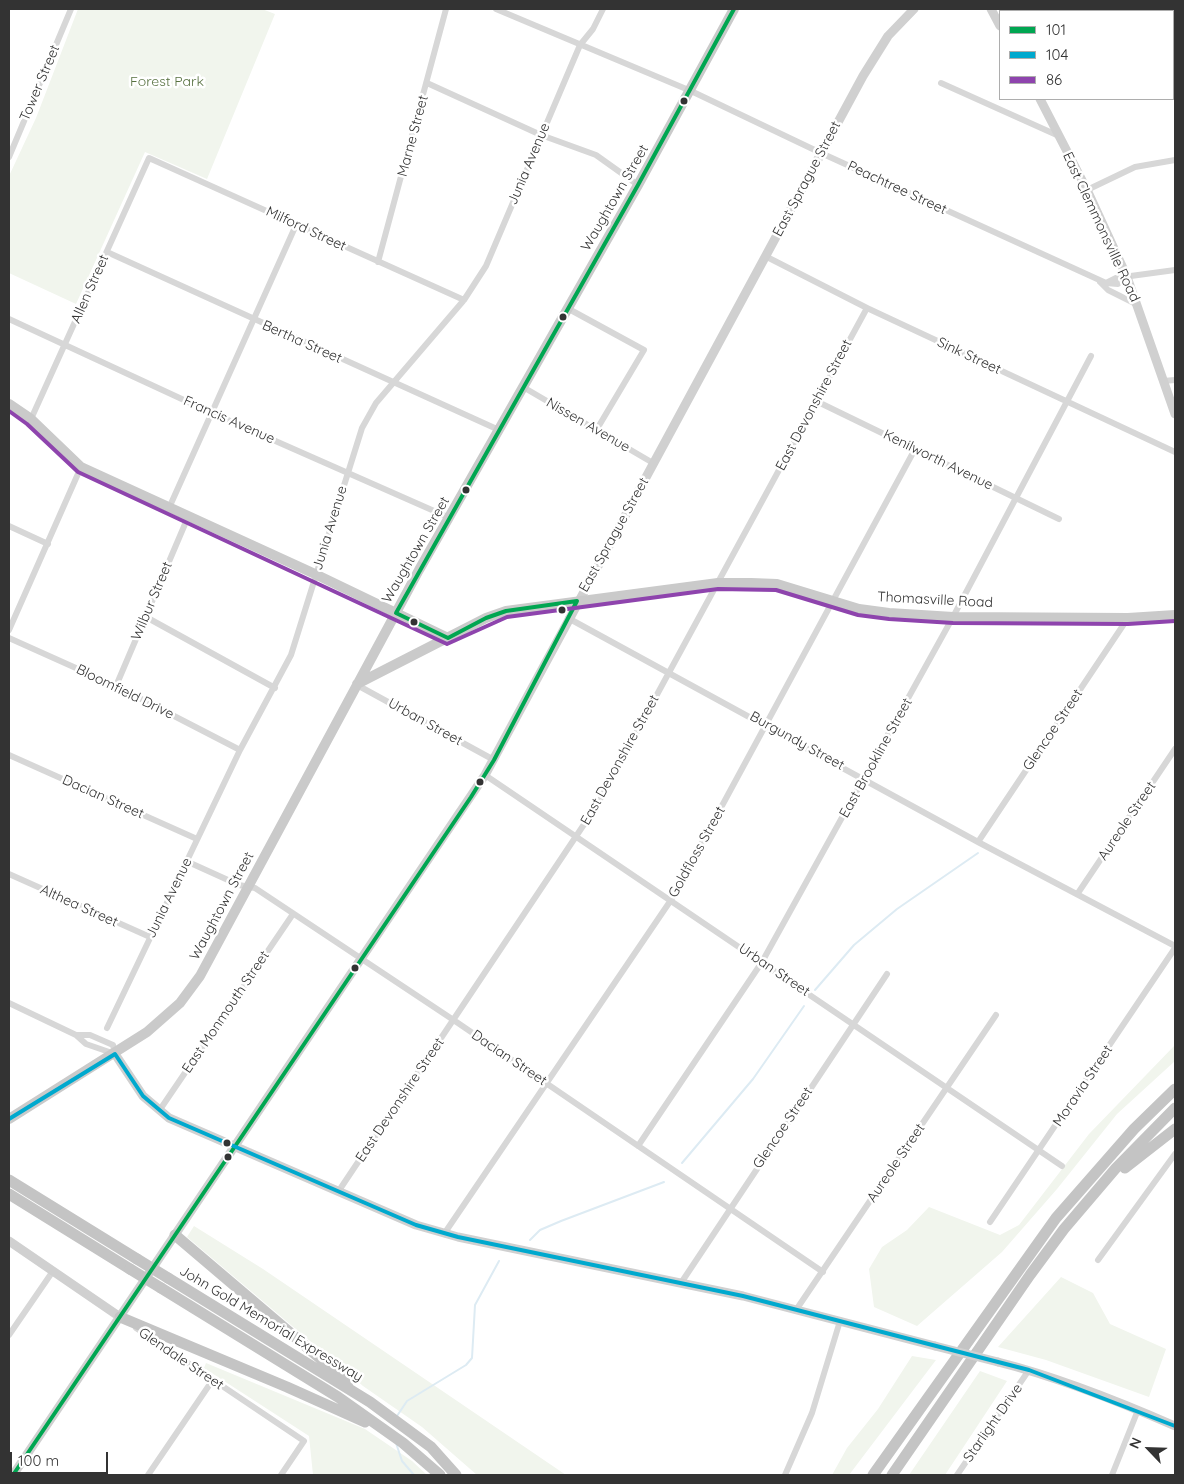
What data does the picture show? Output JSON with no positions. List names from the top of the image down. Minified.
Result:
{"streets":{"highway":["John Gold Memorial Expressway"],"main road":["East Sprague Street","Waughtown Street","East Clemmonsville Road","Thomasville Road","Glendale Street"],"street":["Tower Street","Marne Street","Junia Avenue","Peachtree Street","Milford Street","Allen Street","Bertha Street","Sink Street","East Devonshire Street","Francis Avenue","Nissen Avenue","Kenilworth Avenue","Wilbur Street","Bloomfield Drive","Urban Street","Glencoe Street","Burgundy Street","East Brookline Street","Dacian Street","Aureole Street","Goldfloss Street","Althea Street","East Monmouth Street","Moravia Street","Starlight Drive"]},"crossings":[["Marne Street","Milford Street"],["Junia Avenue","Peachtree Street"],["Junia Avenue","Milford Street"],["Junia Avenue","Bertha Street"],["Junia Avenue","Francis Avenue"],["Junia Avenue","Bloomfield Drive"],["Junia Avenue","Dacian Street"],["Junia Avenue","Althea Street"],["East Sprague Street","Peachtree Street"],["East Sprague Street","Sink Street"],["East Sprague Street","Nissen Avenue"],["East Sprague Street","Thomasville Road"],["East Sprague Street","Urban Street"],["East Sprague Street","Burgundy Street"],["East Sprague Street","Dacian Street"],["East Sprague Street","Glendale Street"],["Peachtree Street","Waughtown Street"],["Peachtree Street","East Clemmonsville Road"],["Waughtown Street","Bertha Street"],["Waughtown Street","Francis Avenue"],["Waughtown Street","Nissen Avenue"],["Waughtown Street","Thomasville Road"],["Waughtown Street","Urban Street"],["Waughtown Street","Dacian Street"],["Milford Street","Allen Street"],["Allen Street","Bertha Street"],["Allen Street","Francis Avenue"],["Sink Street","East Devonshire Street"],["Sink Street","East Brookline Street"],["East Devonshire Street","Kenilworth Avenue"],["East Devonshire Street","Thomasville Road"],["East Devonshire Street","Urban Street"],["East Devonshire Street","Burgundy Street"],["East Devonshire Street","Dacian Street"],["Kenilworth Avenue","East Brookline Street"],["Kenilworth Avenue","Goldfloss Street"],["Thomasville Road","Urban Street"],["Thomasville Road","Glencoe Street"],["Thomasville Road","East Brookline Street"],["Thomasville Road","Goldfloss Street"],["Wilbur Street","Bloomfield Drive"],["Urban Street","Glencoe Street"],["Urban Street","East Brookline Street"],["Urban Street","Aureole Street"],["Urban Street","Goldfloss Street"],["Urban Street","Moravia Street"],["Glencoe Street","Burgundy Street"],["Glencoe Street","Dacian Street"],["Burgundy Street","East Brookline Street"],["Burgundy Street","Aureole Street"],["Burgundy Street","Goldfloss Street"],["Burgundy Street","Moravia Street"],["East Brookline Street","Dacian Street"],["Dacian Street","Aureole Street"],["Dacian Street","Goldfloss Street"],["Dacian Street","East Monmouth Street"]],"parks":["Forest Park"],"lines":["transit line 101","transit line 86","transit line 104"],"legend":["101","104","86"],"scale_bar":"100 m","north":"top left"}
